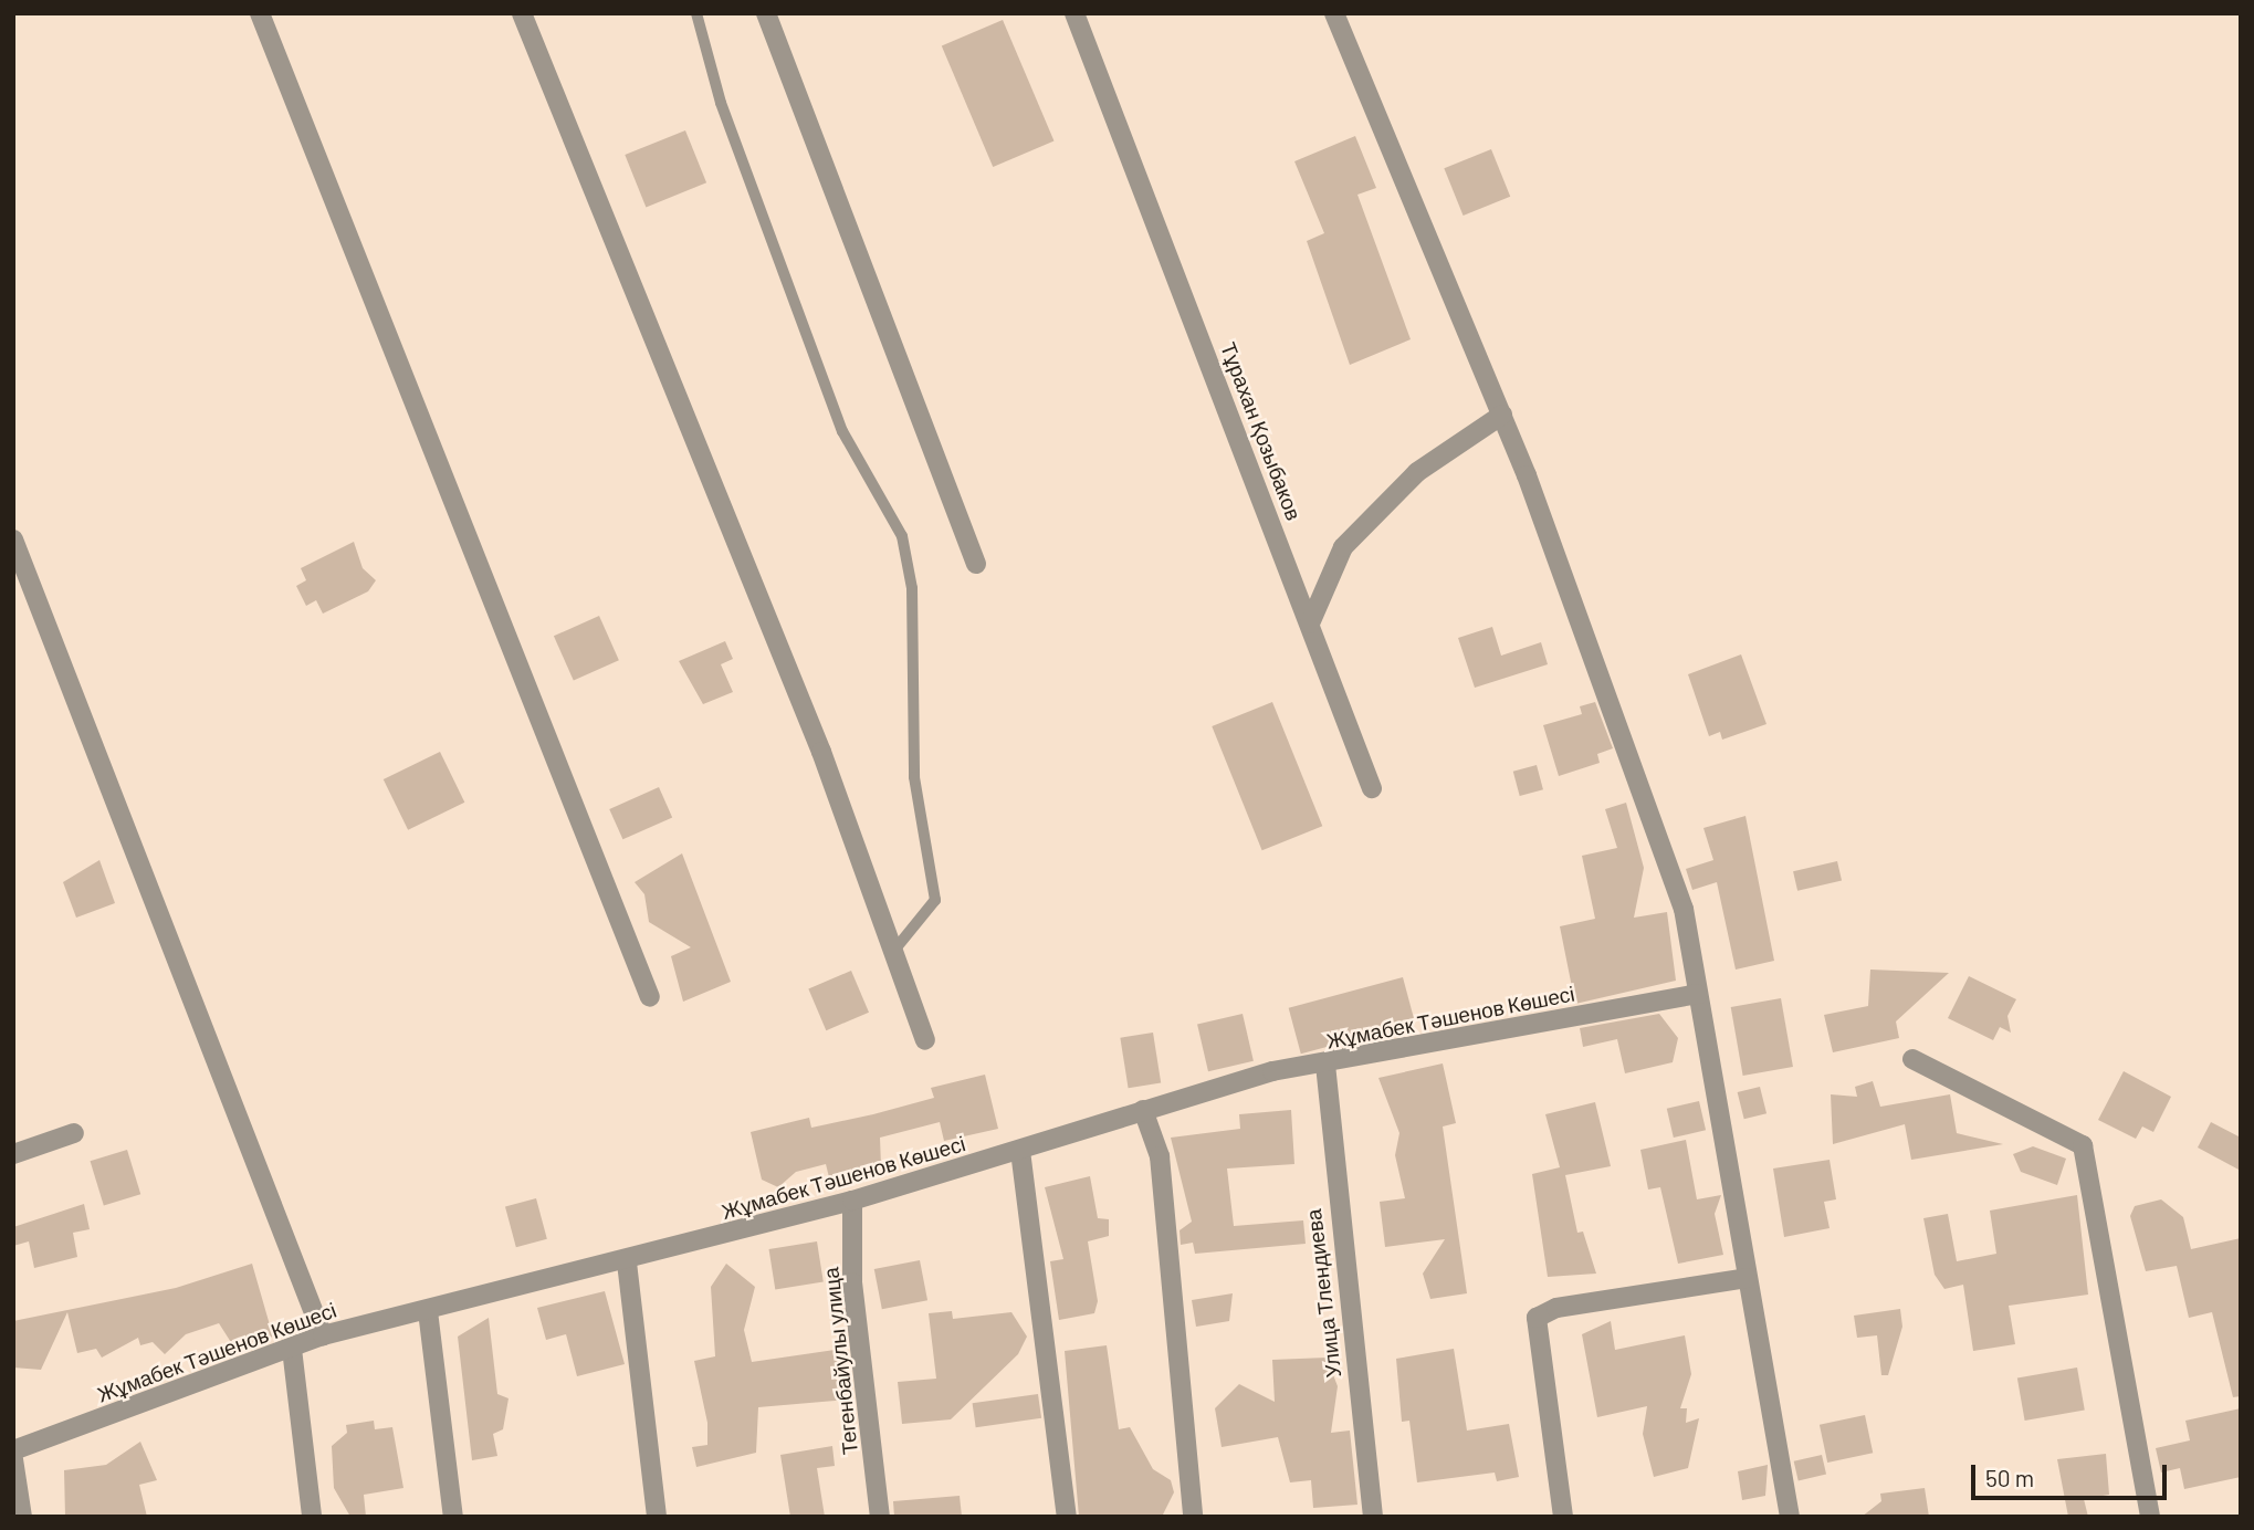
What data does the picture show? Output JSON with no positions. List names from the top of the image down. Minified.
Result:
{"streets":{"street":["Тұрахан Қозыбаков","Жұмабек Тәшенов Көшесі","Улица Тлендиева","Тегенбайулы улица"]},"crossings":[["Жұмабек Тәшенов Көшесі","Улица Тлендиева"],["Жұмабек Тәшенов Көшесі","Тегенбайулы улица"]],"scale_bar":"50 m"}
